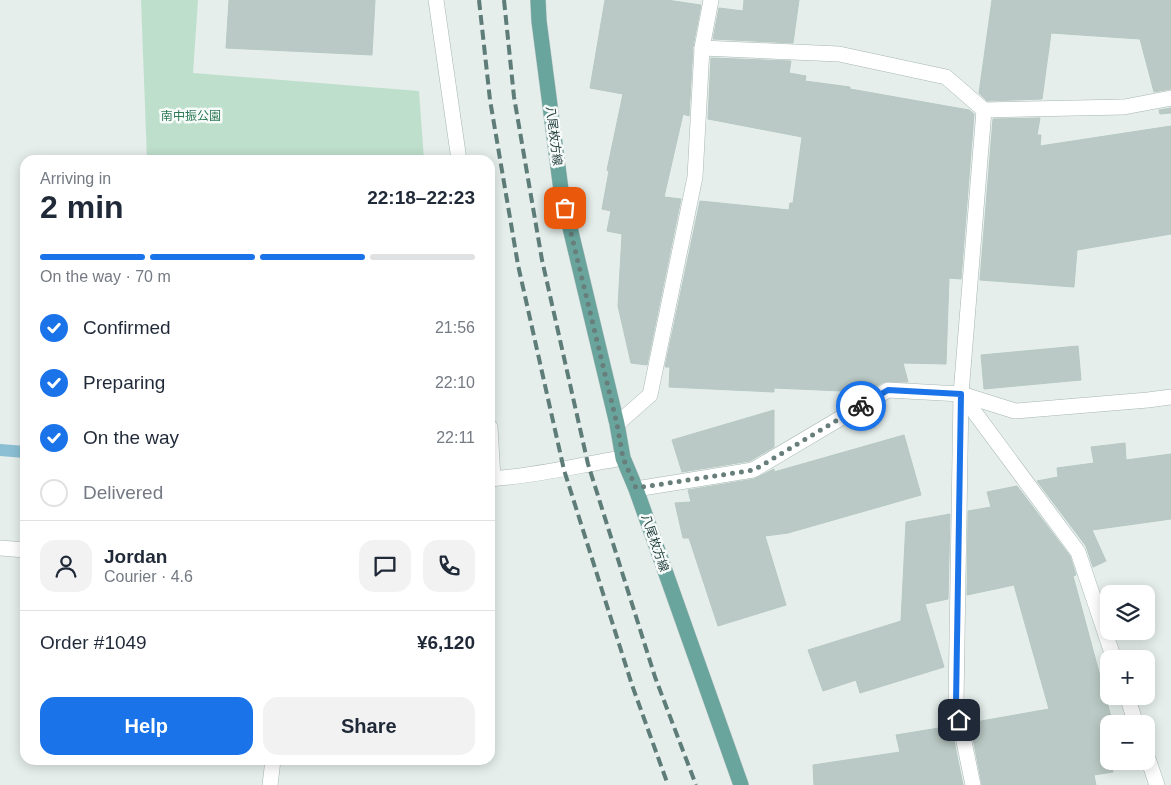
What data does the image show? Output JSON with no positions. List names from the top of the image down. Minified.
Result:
{"streets":{"main road":["八尾枚方線"]},"parks":["南中振公園"],"page":{"heading":["2 min","Arriving in","22:18–22:23"],"panel":["Jordan","Courier · 4.6","Order #1049","¥6,120"],"bar":"On the way · 70 m","list":[["Confirmed","21:56"],["Preparing","22:10"],["On the way","22:11"],"Delivered"],"map_buttons":["+","−"],"buttons":["Help","Share"]}}
